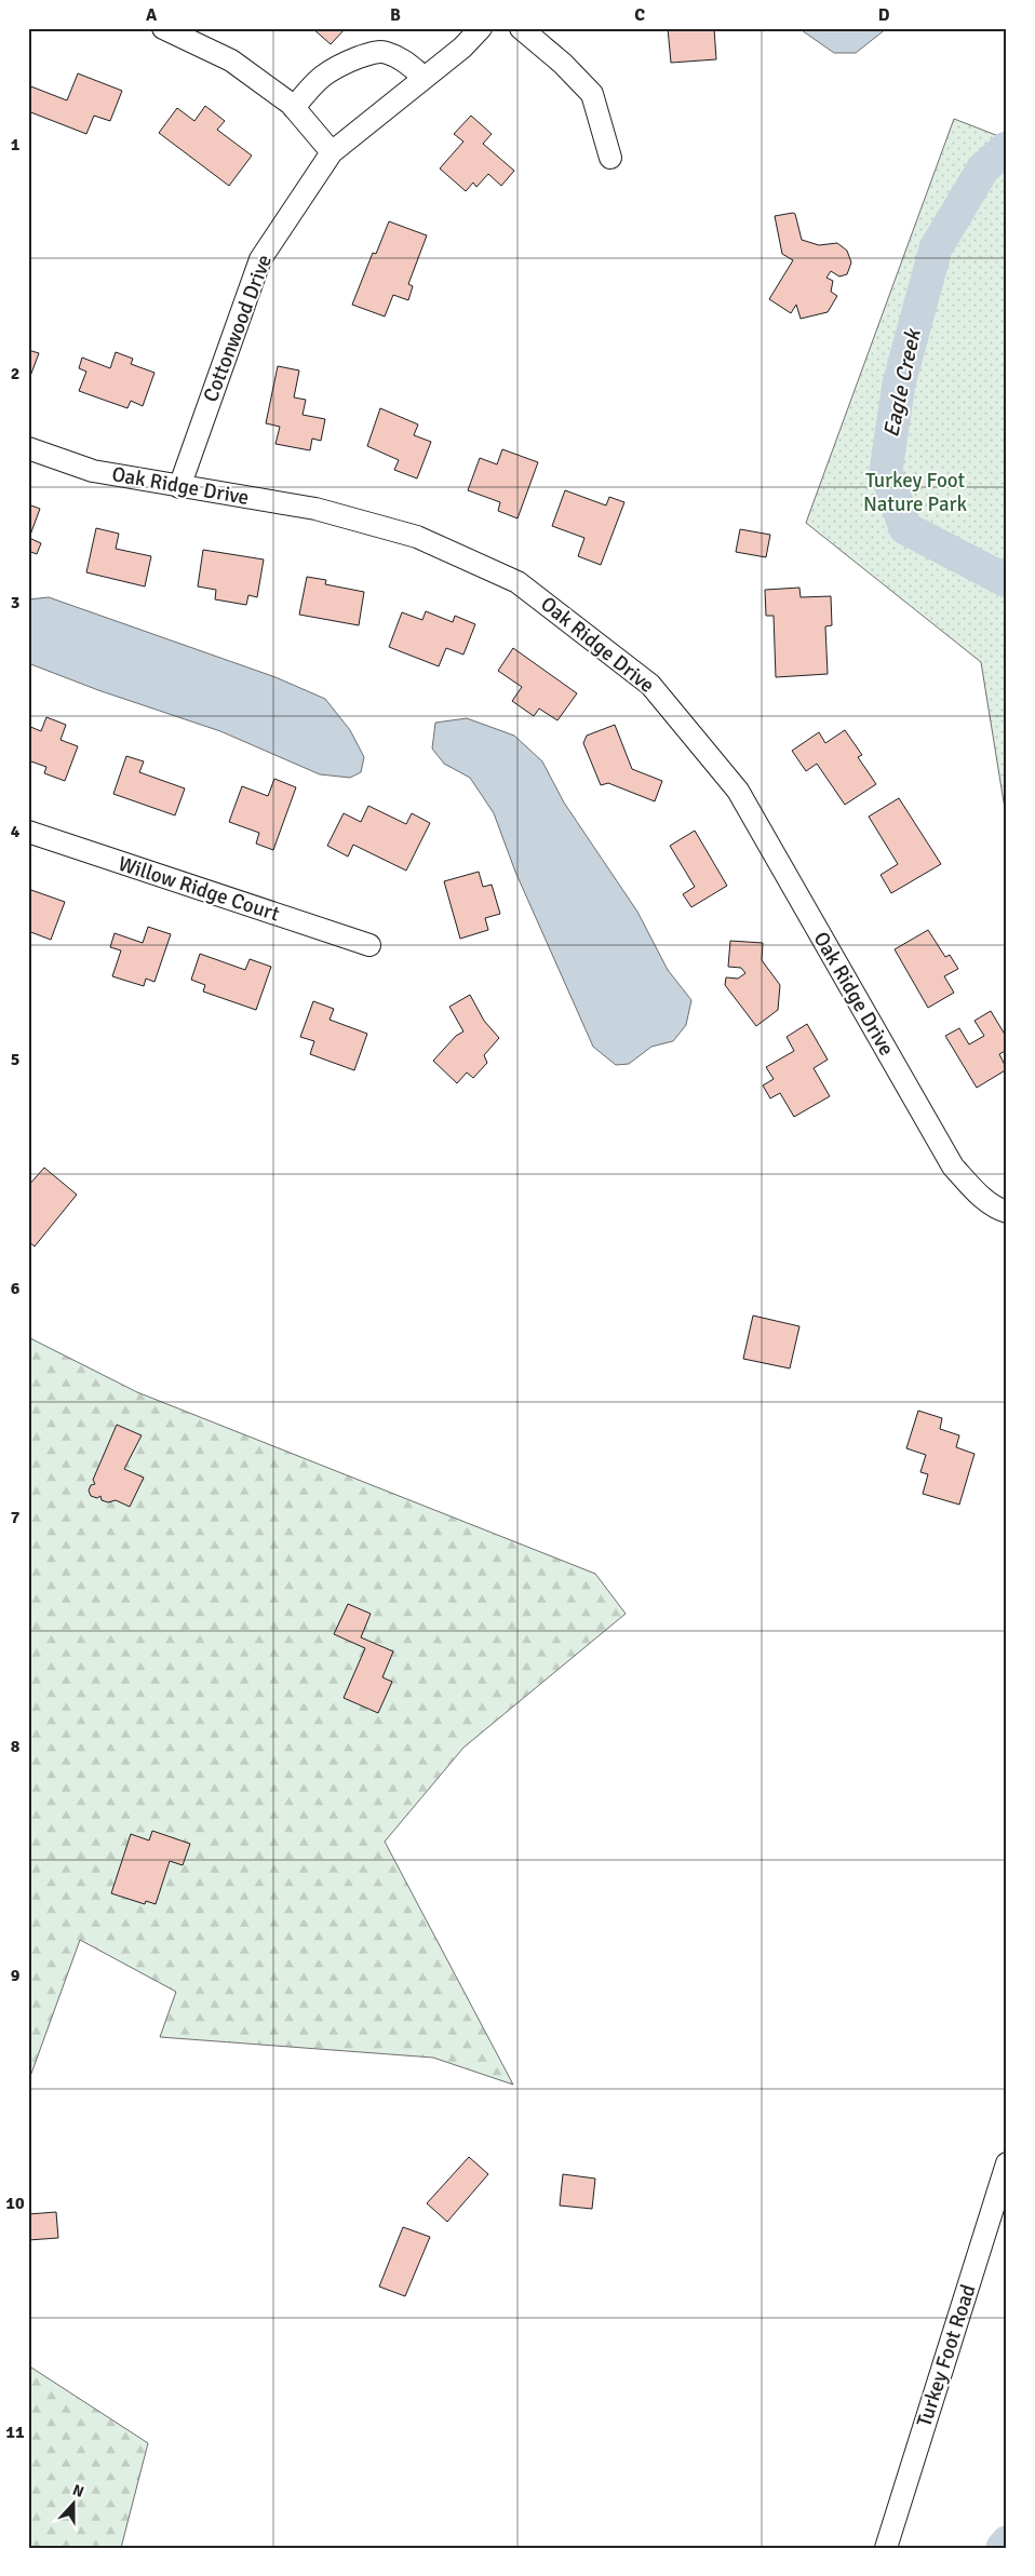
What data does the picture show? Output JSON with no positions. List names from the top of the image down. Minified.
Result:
{"streets":{"street":["Cottonwood Drive","Oak Ridge Drive","Willow Ridge Court","Turkey Foot Road"]},"crossings":[["Cottonwood Drive","Oak Ridge Drive"]],"water":["Eagle Creek"],"parks":["Turkey Foot Nature Park"],"north":"top","grid":{"columns":["A","B","C","D"],"rows":["1","2","3","4","5","6","7","8","9","10","11"]}}
